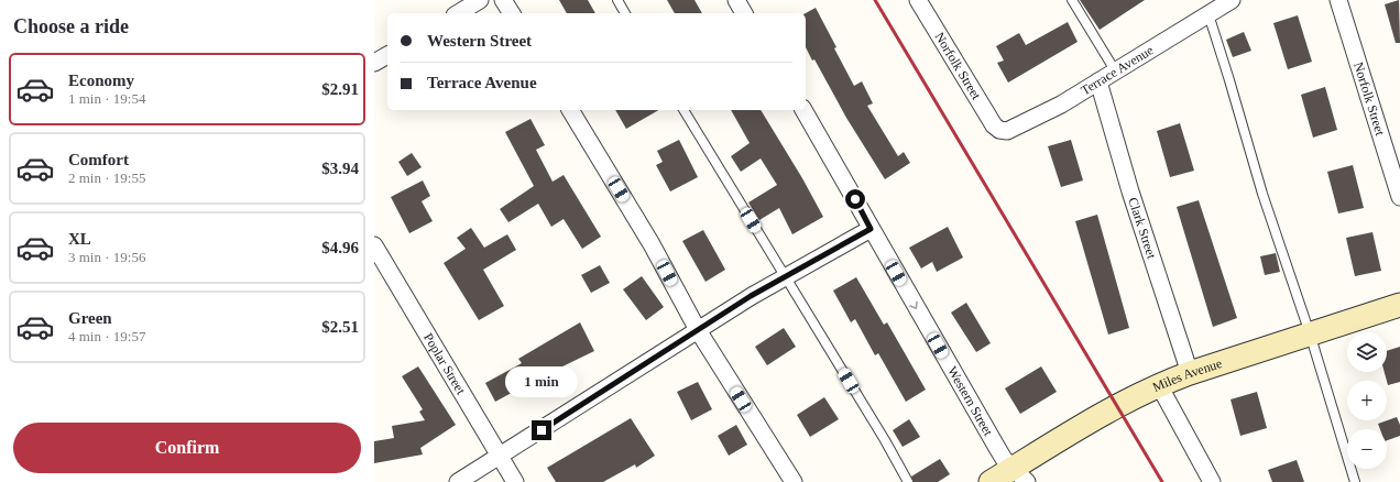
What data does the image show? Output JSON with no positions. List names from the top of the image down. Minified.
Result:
{"streets":{"street":["Norfolk Street","Terrace Avenue","Clark Street","Poplar Street","Miles Avenue","Western Street"]},"crossings":[["Norfolk Street","Terrace Avenue"],["Terrace Avenue","Clark Street"],["Clark Street","Miles Avenue"],["Miles Avenue","Western Street"]],"one_way":["Western Street"],"page":{"heading":"Choose a ride","banner":["Western Street","Terrace Avenue"],"list":[{"name":"Economy","note":"1 min · 19:54","value":"$2.91"},{"name":"Comfort","note":"2 min · 19:55","value":"$3.94"},{"name":"XL","note":"3 min · 19:56","value":"$4.96"},{"name":"Green","note":"4 min · 19:57","value":"$2.51"}],"map_buttons":["+","−"],"bubble":"1 min","buttons":"Confirm"}}
